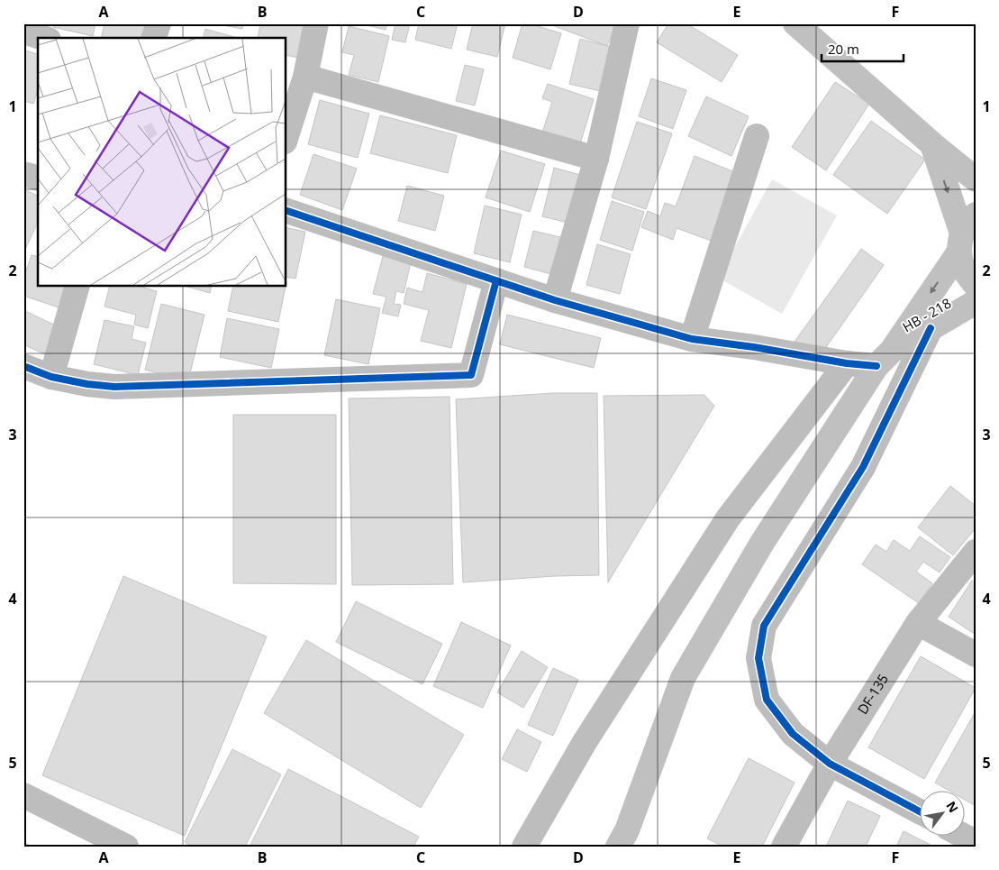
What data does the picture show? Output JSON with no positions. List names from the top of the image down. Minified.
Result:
{"streets":{"main road":["HB - 218"],"street":["DF-135"]},"scale_bar":"20 m","north":"top right","grid":{"columns":["A","B","C","D","E","F"],"rows":["1","2","3","4","5"]}}
